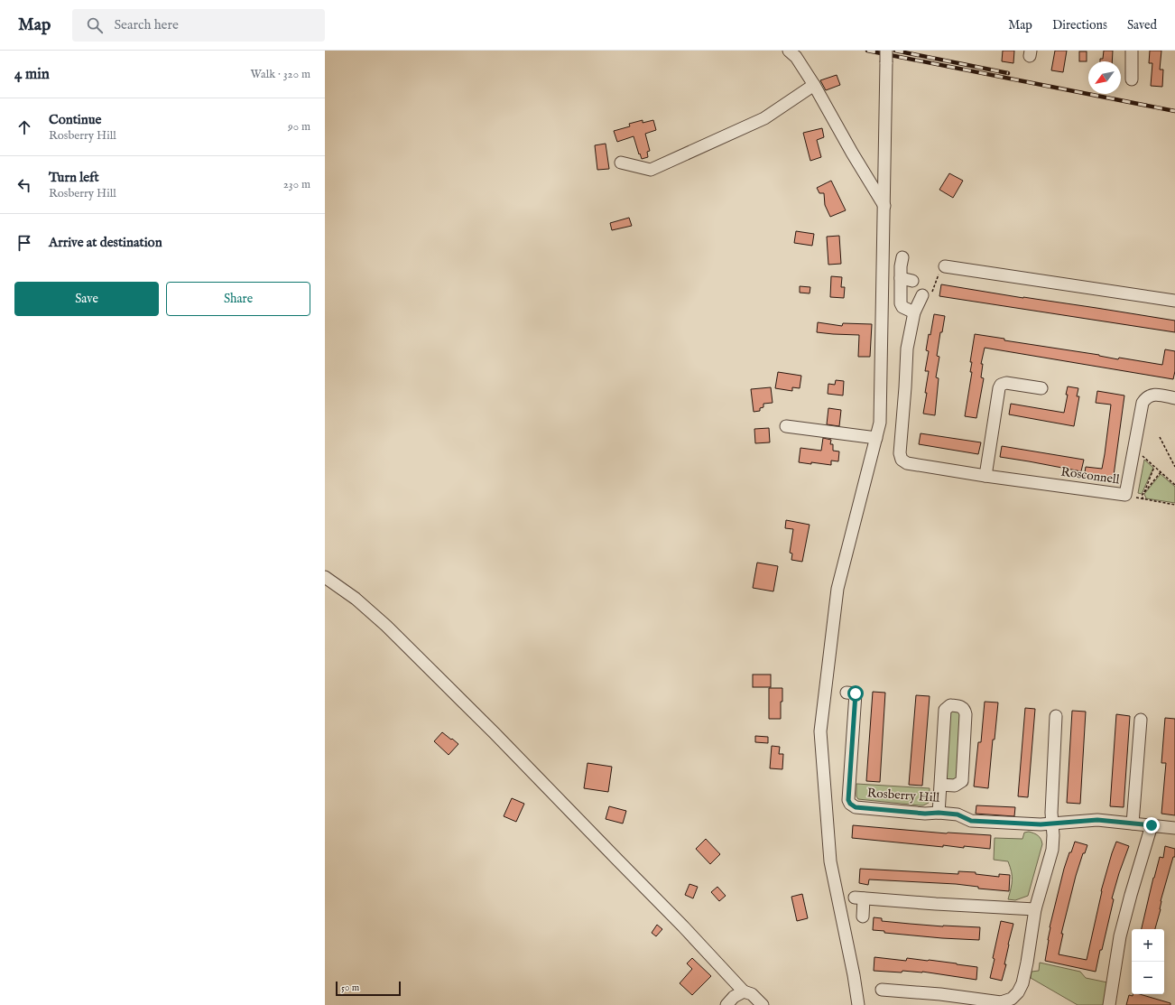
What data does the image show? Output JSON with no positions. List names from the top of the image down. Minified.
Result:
{"streets":{"street":["Rosconnell","Rosberry Hill"]},"scale_bar":"50 m","north":"bottom left","page":{"header":"Map","search":"Search here","nav":["Map","Directions","Saved"],"heading":["4 min","Walk · 320 m"],"list":[["Continue","Rosberry Hill","90 m"],["Turn left","Rosberry Hill","230 m"],"Arrive at destination"],"buttons":["Save","Share"],"map_buttons":["+","−"],"scale":"50 m"}}
